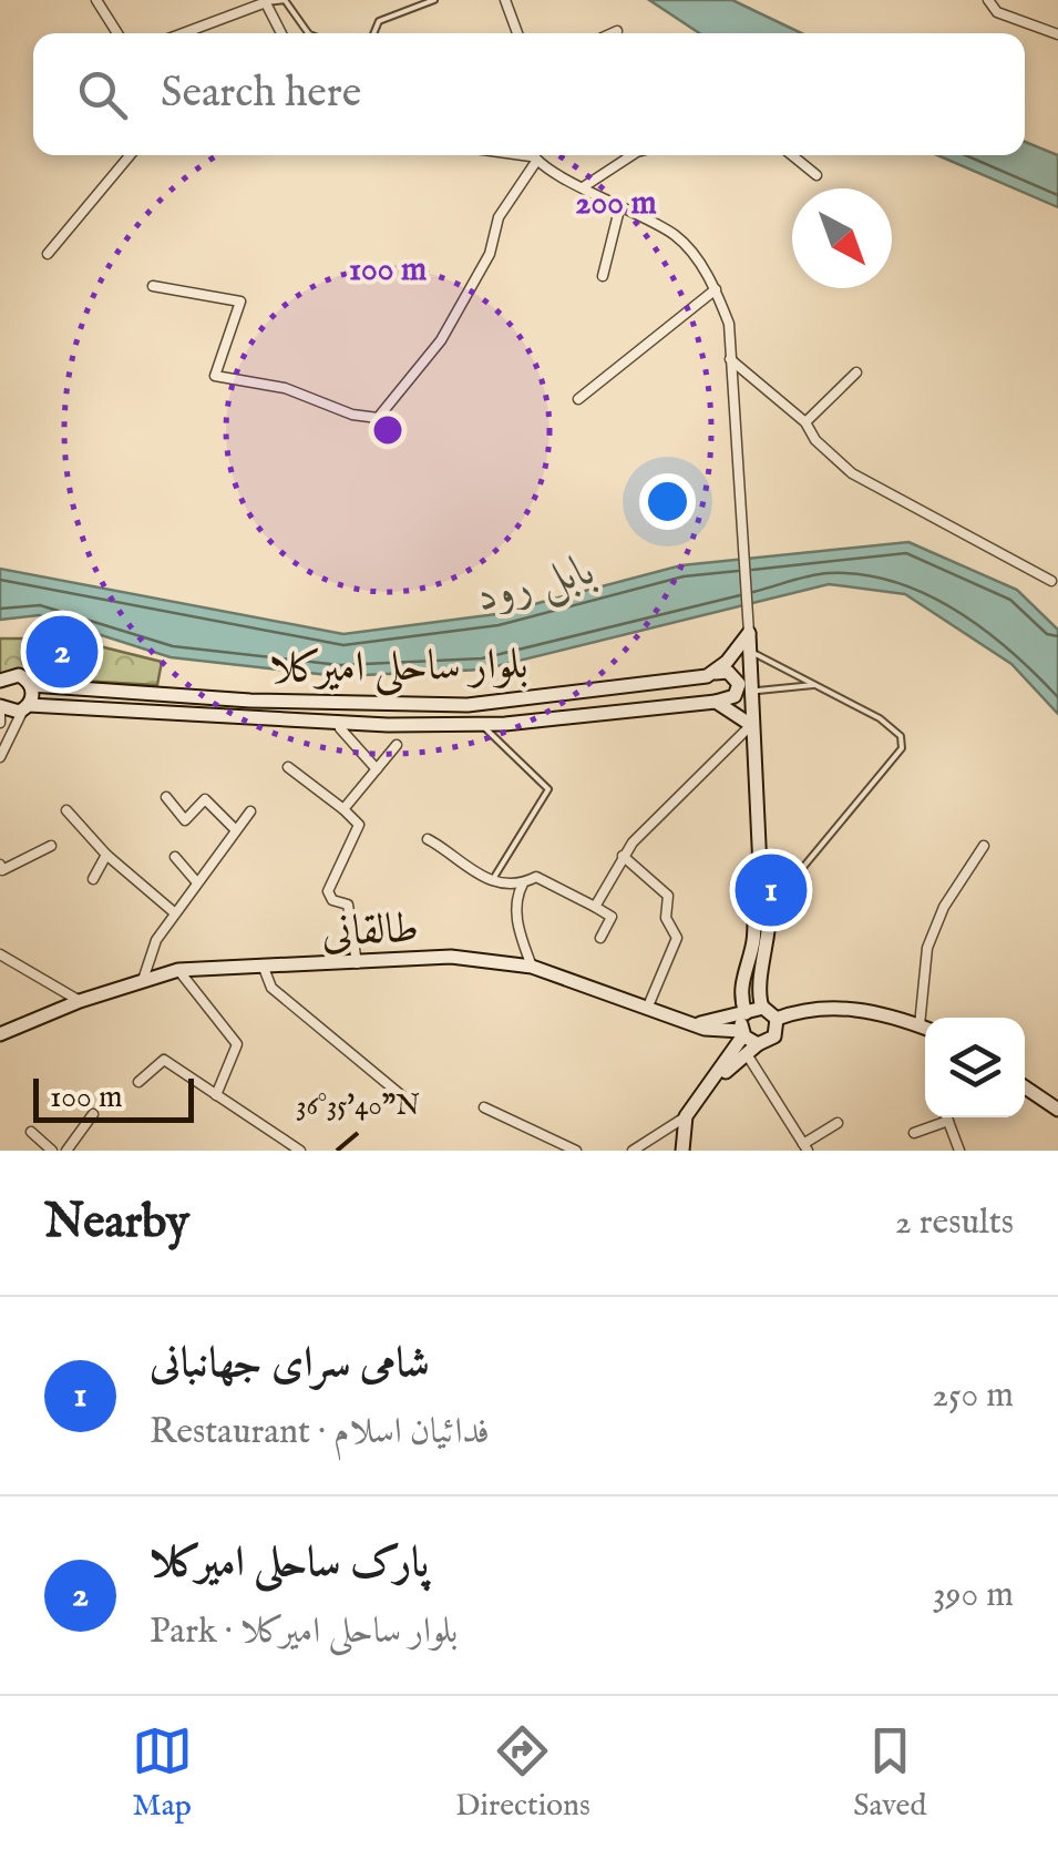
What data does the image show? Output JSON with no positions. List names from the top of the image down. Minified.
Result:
{"streets":{"main road":["بلوار ساحلی امیرکلا","طالقانی"]},"water":["بابل رود"],"scale_bar":"100 m","north":"bottom right","page":{"search":"Search here","pins":["2","1"],"scale":"100 m","heading":["Nearby","2 results"],"list":[{"mark":"1","name":"شامی سرای جهانبانی","note":"Restaurant · فدائیان اسلام","value":"250 m"},{"mark":"2","name":"پارک ساحلی امیرکلا","note":"Park · بلوار ساحلی امیرکلا","value":"390 m"}],"nav":["Map","Directions","Saved"]},"coordinates":["36°35'40\"N"],"rings":["200 m","100 m"]}
